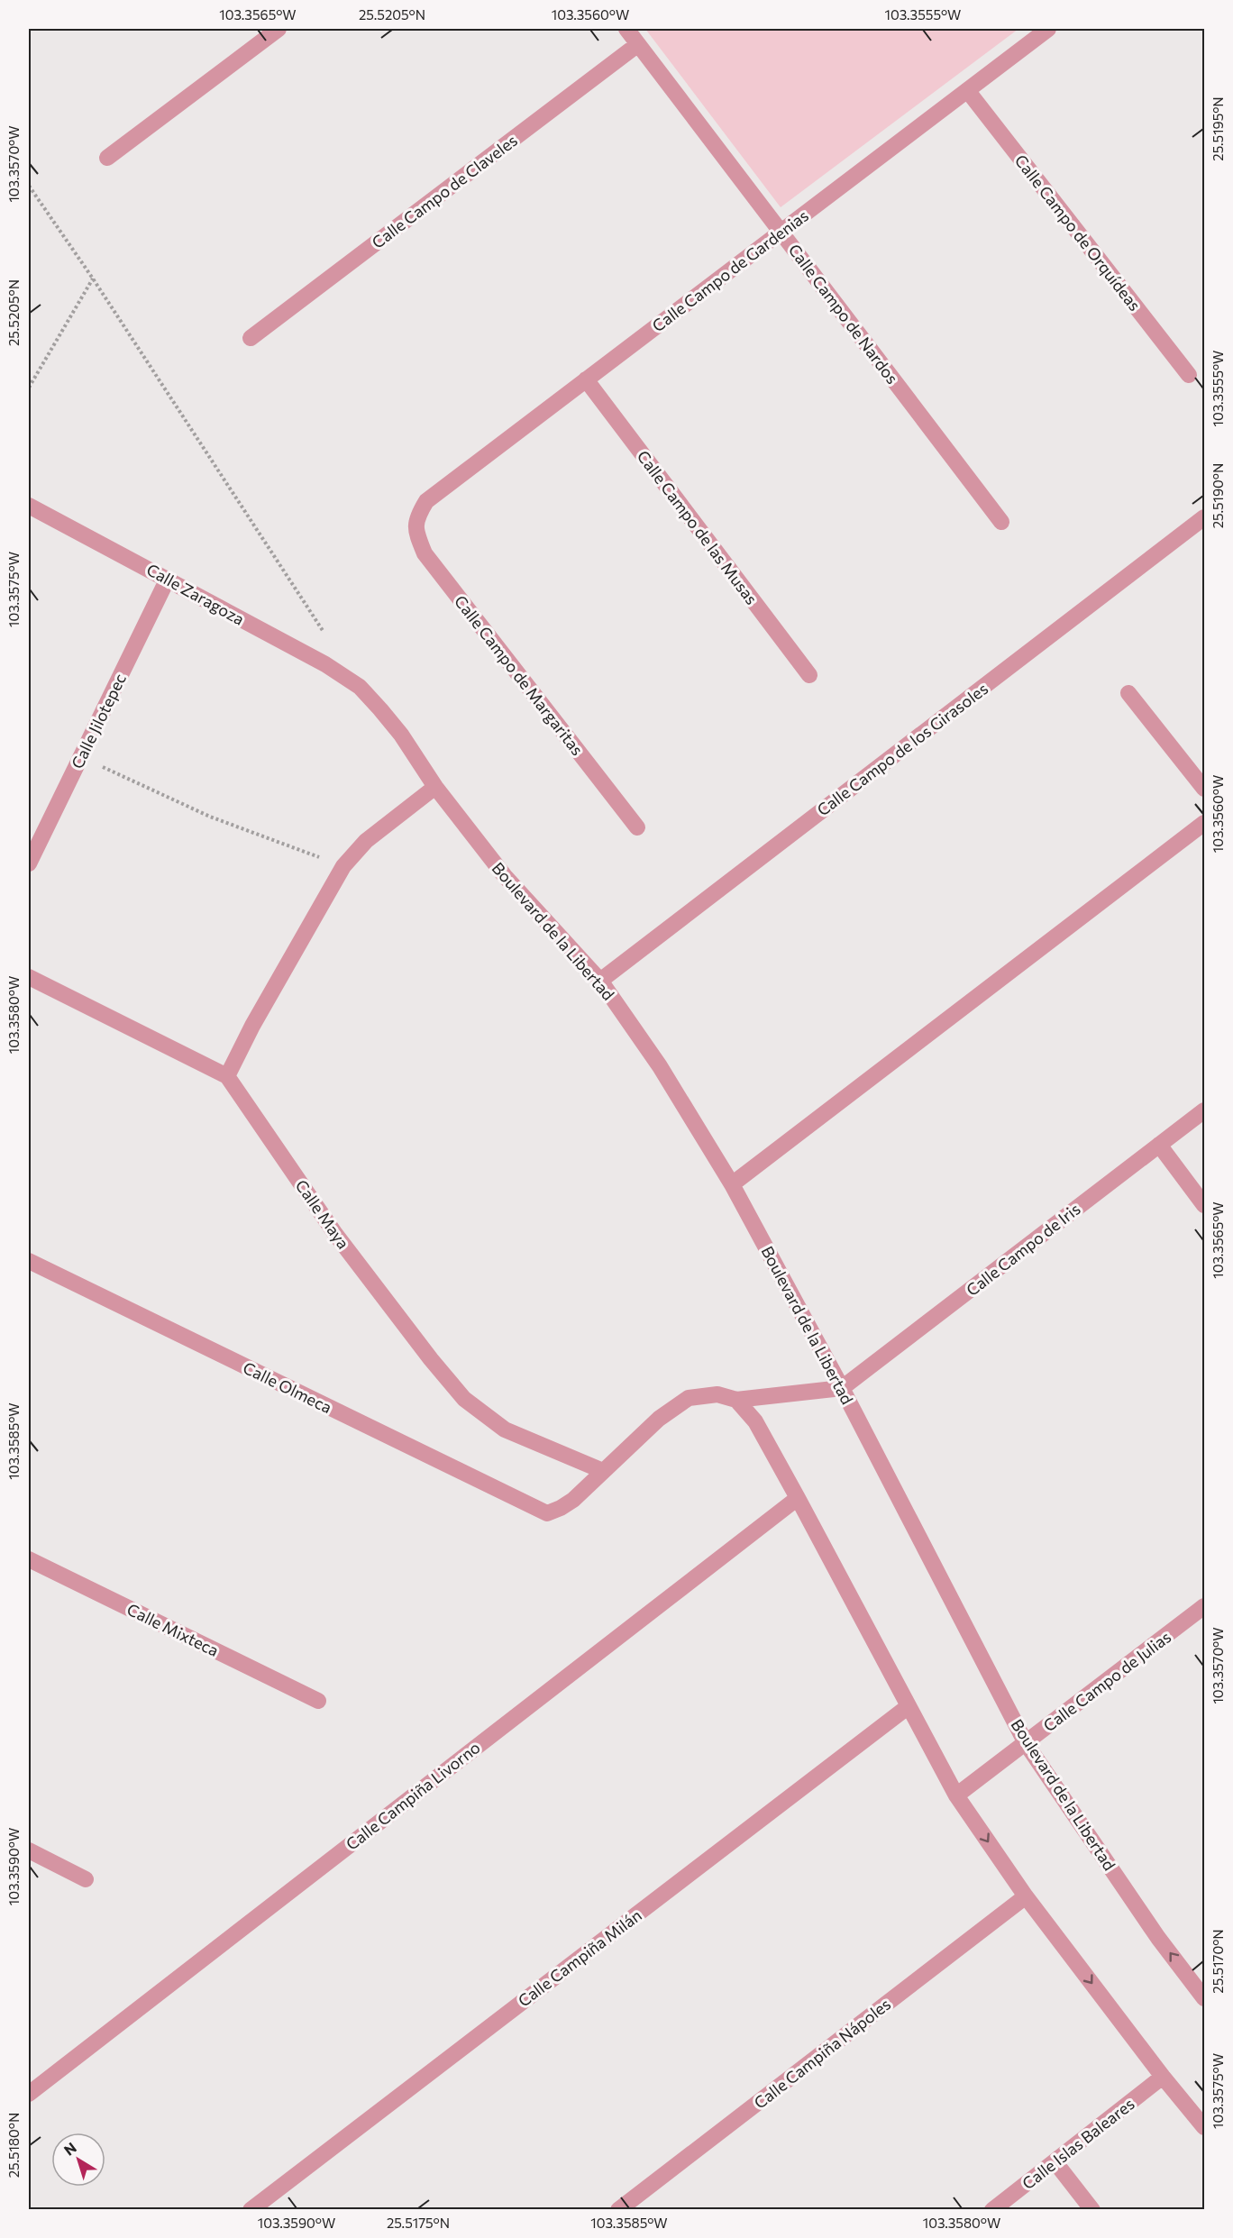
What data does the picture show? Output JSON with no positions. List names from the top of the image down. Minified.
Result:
{"streets":{"street":["Calle Campo de Claveles","Calle Campo de Orquídeas","Calle Campo de Gardenias","Calle Campo de Nardos","Calle Campo de las Musas","Calle Zaragoza","Calle Campo de Margaritas","Calle Jilotepec","Calle Campo de los Girasoles","Boulevard de la Libertad","Calle Maya","Calle Campo de Iris","Calle Olmeca","Calle Mixteca","Calle Campo de Julias","Calle Campiña Livorno","Calle Campiña Milán","Calle Campiña Nápoles","Calle Islas Baleares"]},"crossings":[["Calle Campo de Claveles","Calle Campo de Nardos"],["Calle Campo de Orquídeas","Calle Campo de Gardenias"],["Calle Campo de Gardenias","Calle Campo de Nardos"],["Calle Campo de Gardenias","Calle Campo de las Musas"],["Calle Campo de Gardenias","Calle Campo de Margaritas"],["Calle Zaragoza","Calle Jilotepec"],["Calle Zaragoza","Boulevard de la Libertad"],["Calle Campo de los Girasoles","Boulevard de la Libertad"],["Boulevard de la Libertad","Calle Campo de Iris"],["Boulevard de la Libertad","Calle Campo de Julias"],["Calle Maya","Calle Olmeca"]],"north":"top left","coordinates":["103.3565°W","25.5205°N","103.3560°W","103.3555°W","25.5195°N","103.3570°W","25.5190°N","103.3575°W","103.3580°W","103.3585°W","103.3590°W","25.5170°N","25.5180°N","25.5175°N"]}
